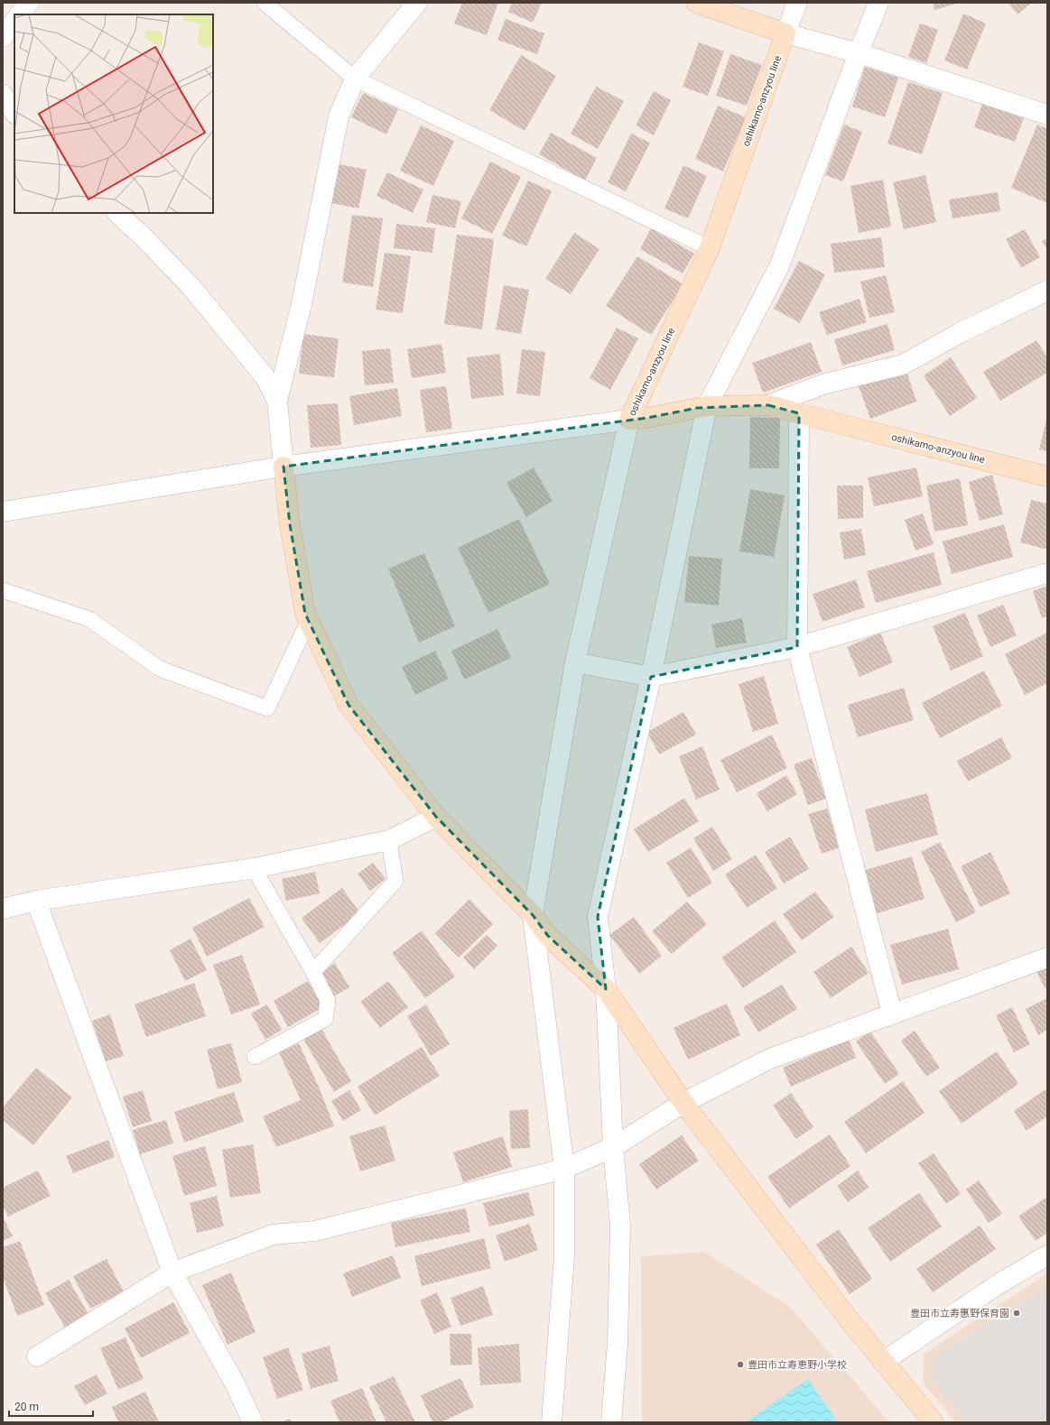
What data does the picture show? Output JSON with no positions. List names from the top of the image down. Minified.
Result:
{"streets":{"street":["oshikamo-anzyou line"]},"places":["豊田市立寿惠野保育園","豊田市立寿恵野小学校"],"scale_bar":"20 m"}
